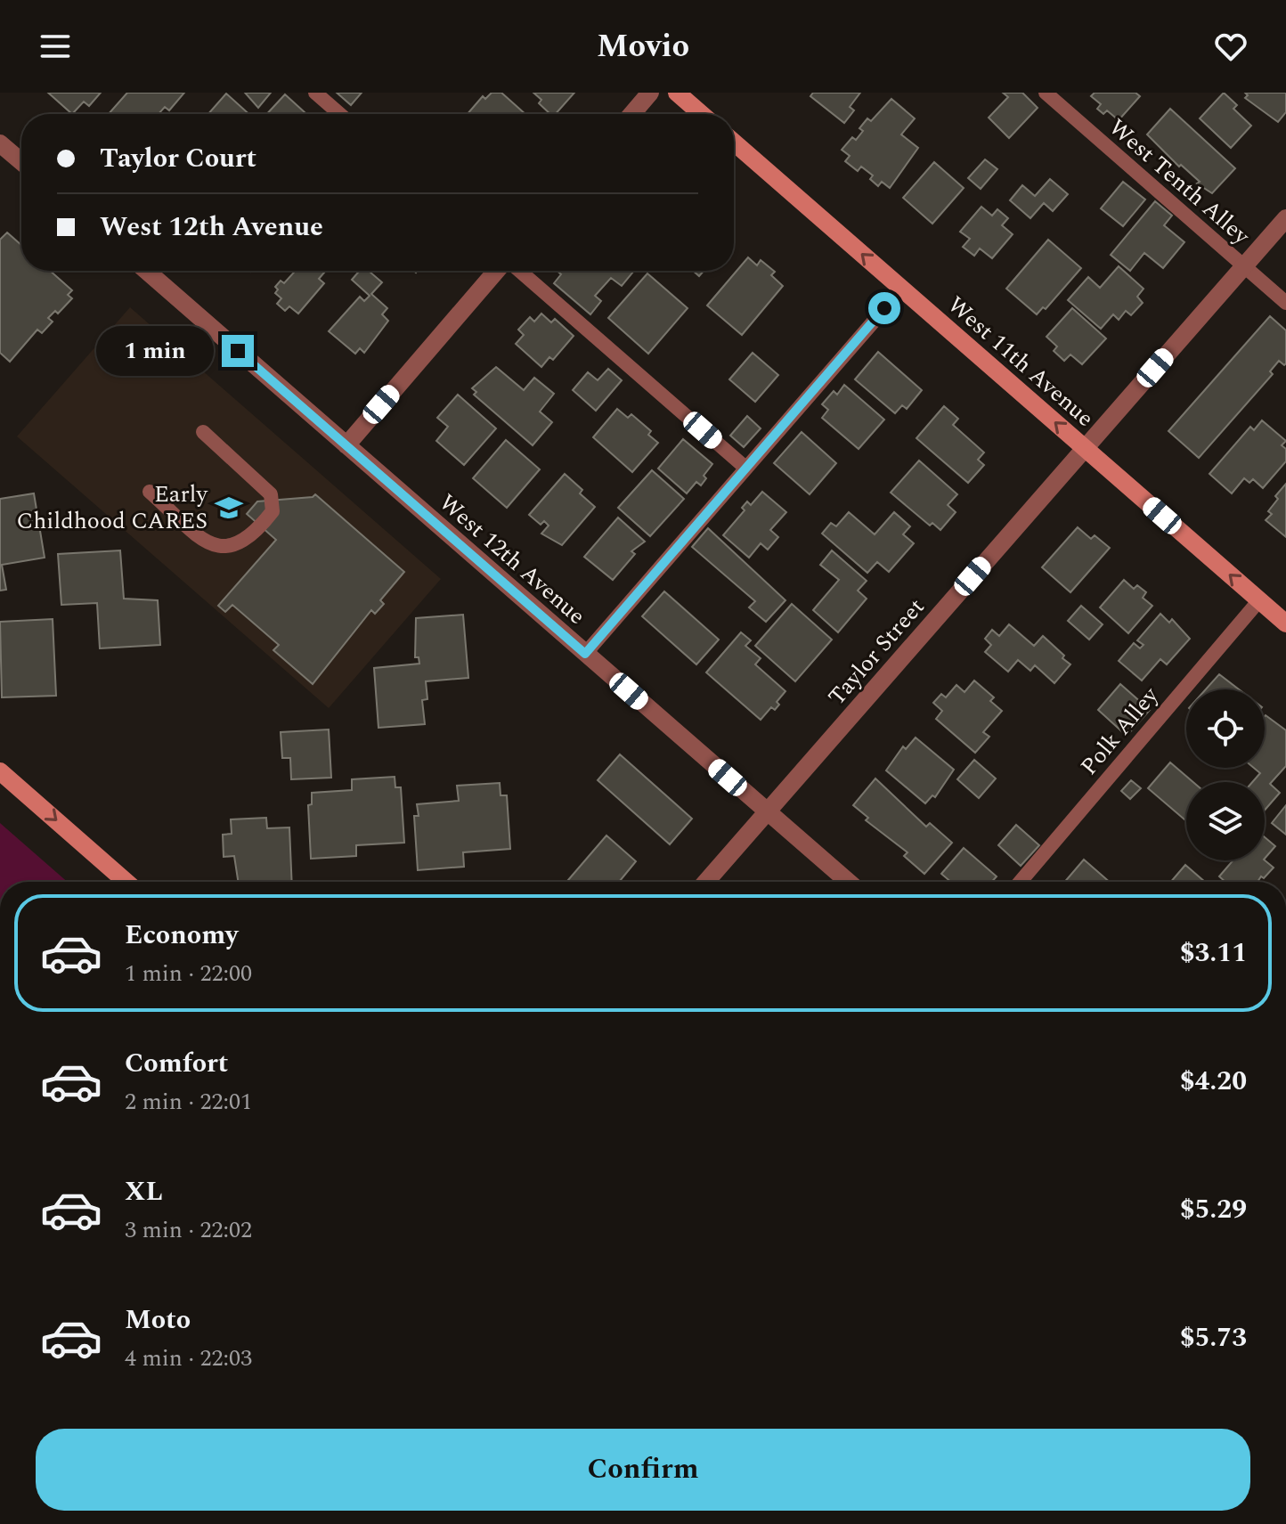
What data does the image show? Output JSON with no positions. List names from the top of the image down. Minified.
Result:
{"streets":{"main road":["West 11th Avenue"],"street":["West 12th Avenue","Taylor Street"],"lane":["West Tenth Alley","Polk Alley"]},"crossings":[["West Tenth Alley","Taylor Street"],["West 11th Avenue","Taylor Street"],["West 11th Avenue","Polk Alley"],["West 12th Avenue","Taylor Street"]],"one_way":["West 11th Avenue"],"places":{"school or university":["Early Childhood CARES"]},"page":{"header":"Movio","banner":["Taylor Court","West 12th Avenue"],"bubble":"1 min","list":[{"name":"Economy","note":"1 min · 22:00","value":"$3.11"},{"name":"Comfort","note":"2 min · 22:01","value":"$4.20"},{"name":"XL","note":"3 min · 22:02","value":"$5.29"},{"name":"Moto","note":"4 min · 22:03","value":"$5.73"}],"buttons":"Confirm"}}
